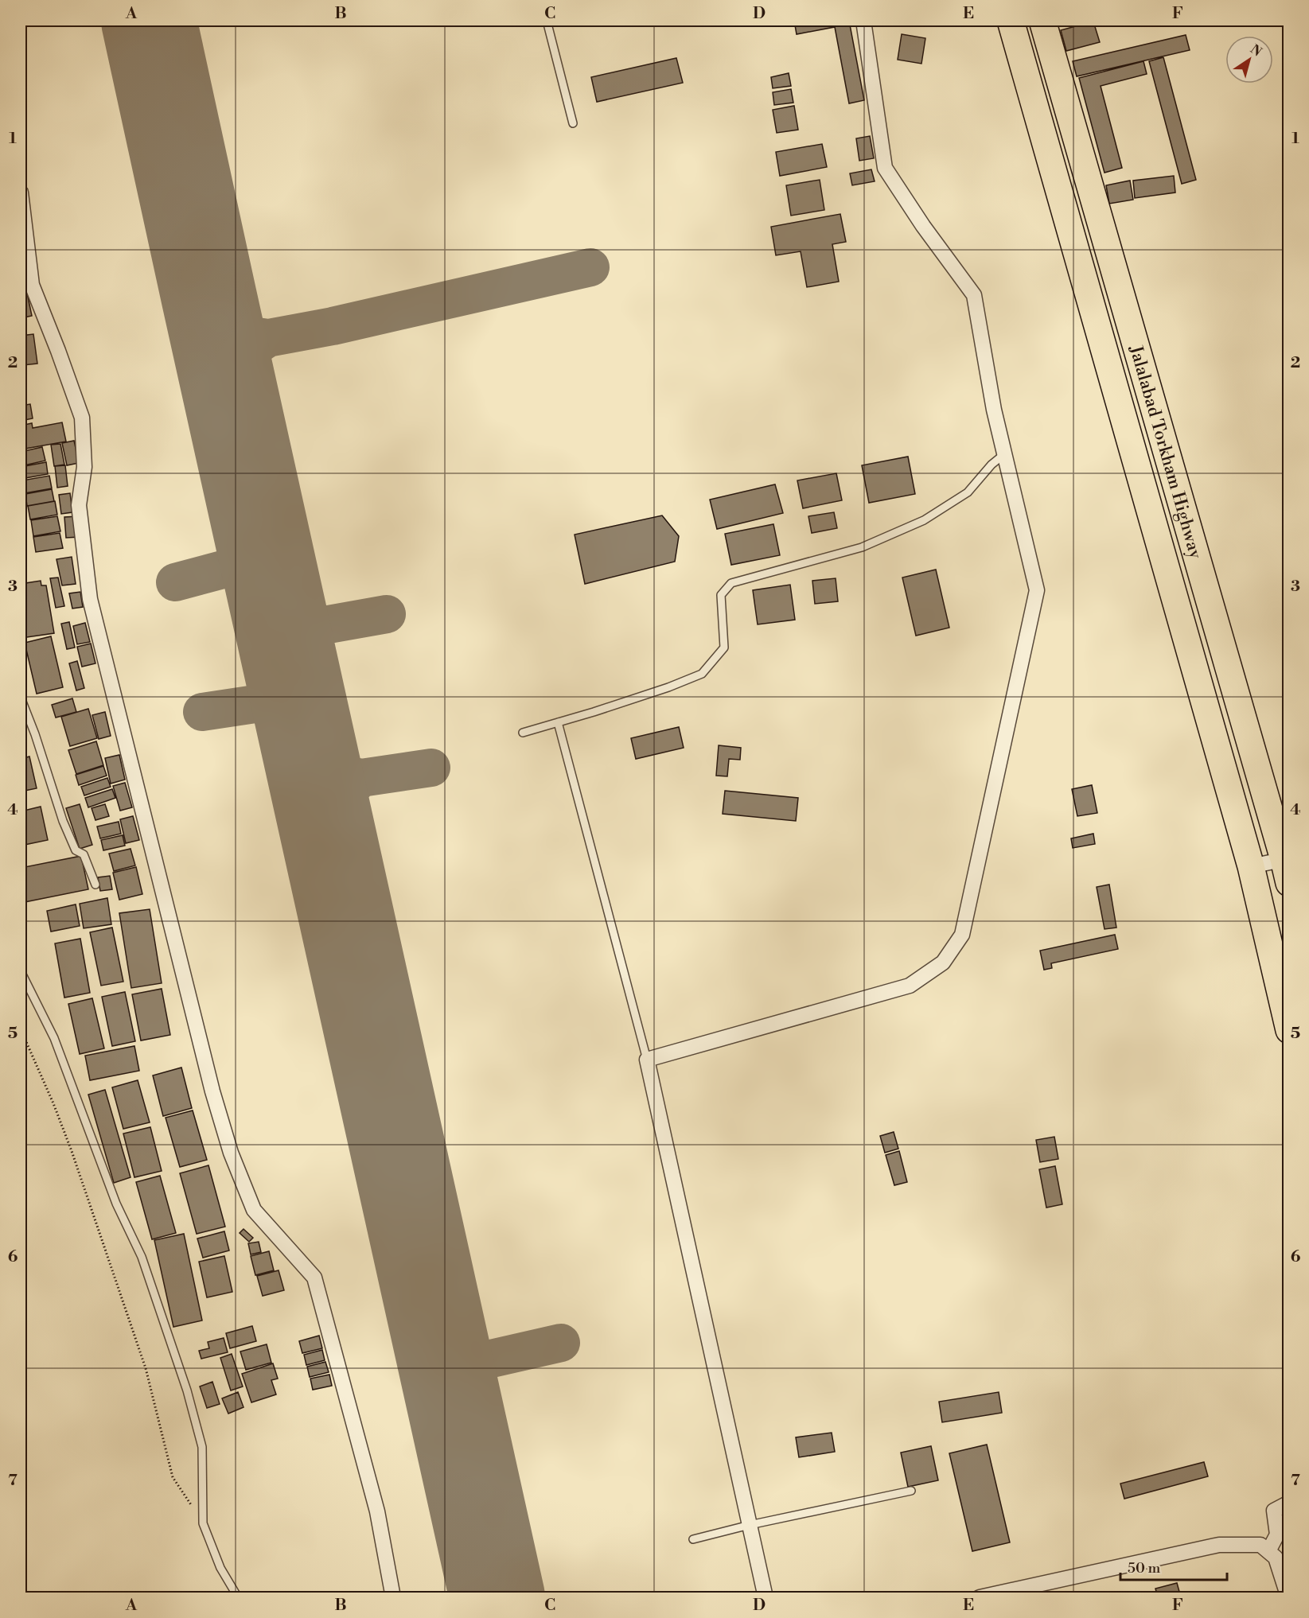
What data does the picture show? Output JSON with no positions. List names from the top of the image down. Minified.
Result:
{"streets":{"highway":["Jalalabad Torkham Highway"]},"scale_bar":"50 m","north":"top right","grid":{"columns":["A","B","C","D","E","F"],"rows":["1","2","3","4","5","6","7"]}}
